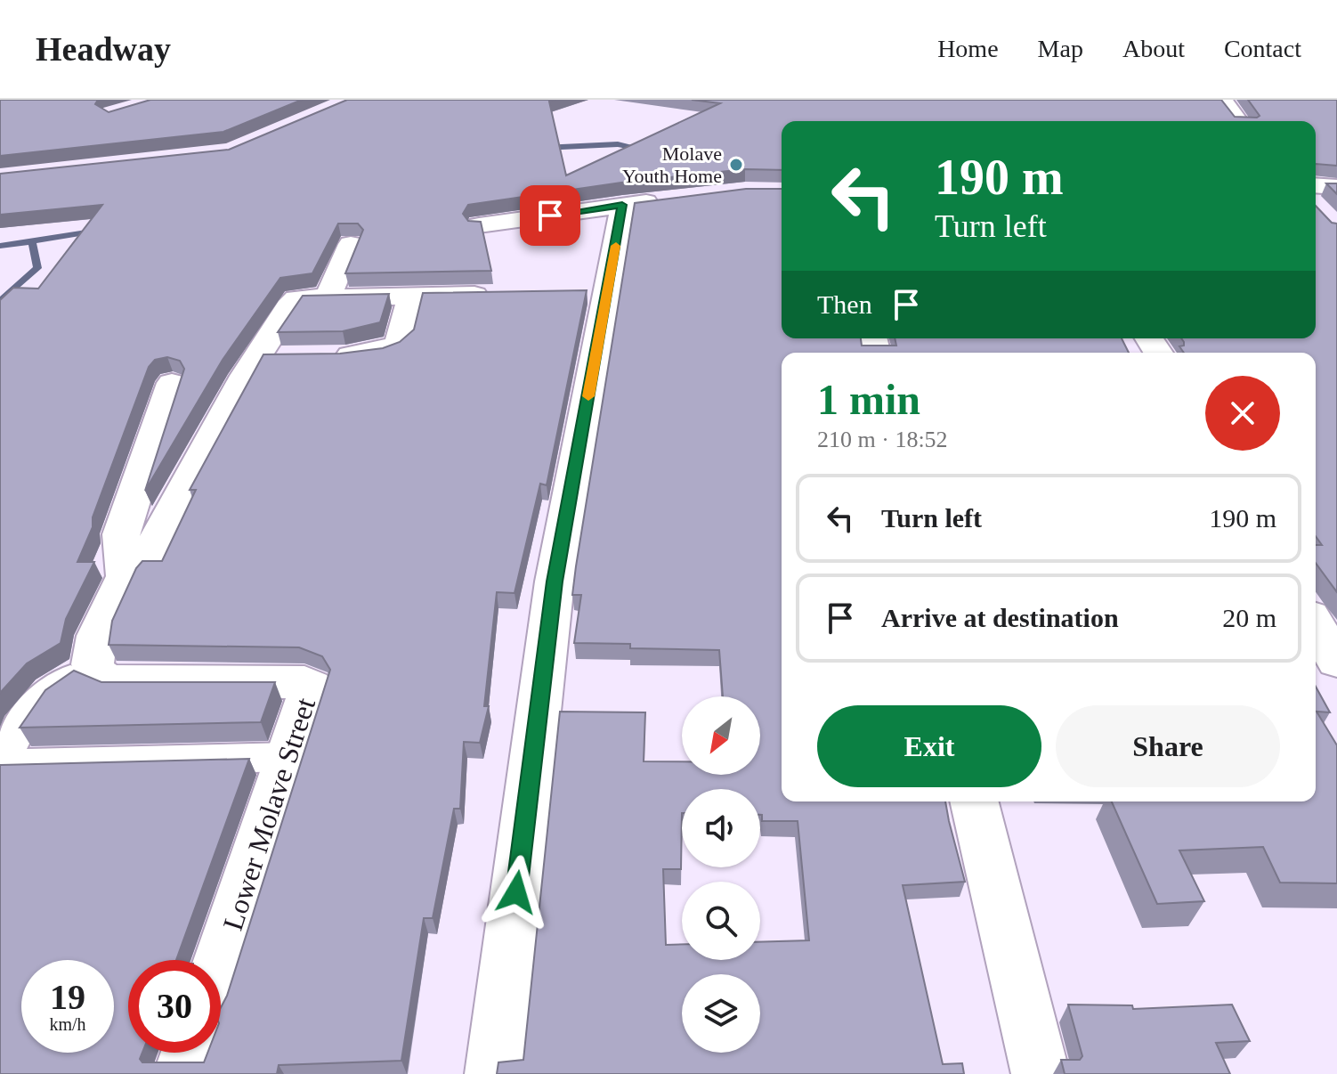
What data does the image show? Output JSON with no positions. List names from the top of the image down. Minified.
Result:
{"streets":{"street":["Lower Molave Street"]},"places":["Molave Youth Home"],"north":"bottom left","page":{"header":"Headway","nav":["Home","Map","About","Contact"],"turn":["190 m","Turn left"],"then":"Then","heading":["1 min","210 m · 18:52"],"list":[{"name":"Turn left","value":"190 m"},{"name":"Arrive at destination","value":"20 m"}],"buttons":["Exit","Share"],"speed":"19 km/h","limit":"30"}}
